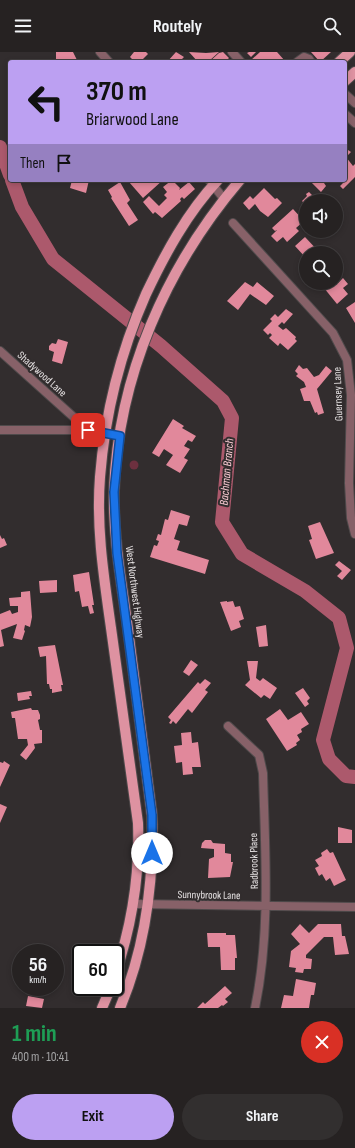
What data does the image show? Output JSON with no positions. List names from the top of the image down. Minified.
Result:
{"streets":{"main road":["West Northwest Highway"],"street":["Shadywood Lane","Guernsey Lane","Radbrook Place","Sunnybrook Lane"]},"crossings":[["West Northwest Highway","Sunnybrook Lane"],["Radbrook Place","Sunnybrook Lane"]],"water":["Bachman Branch"],"page":{"header":"Routely","turn":["370 m","Briarwood Lane"],"then":"Then","speed":"56 km/h","limit":"60","heading":["1 min","400 m · 10:41"],"buttons":["Exit","Share"]}}
